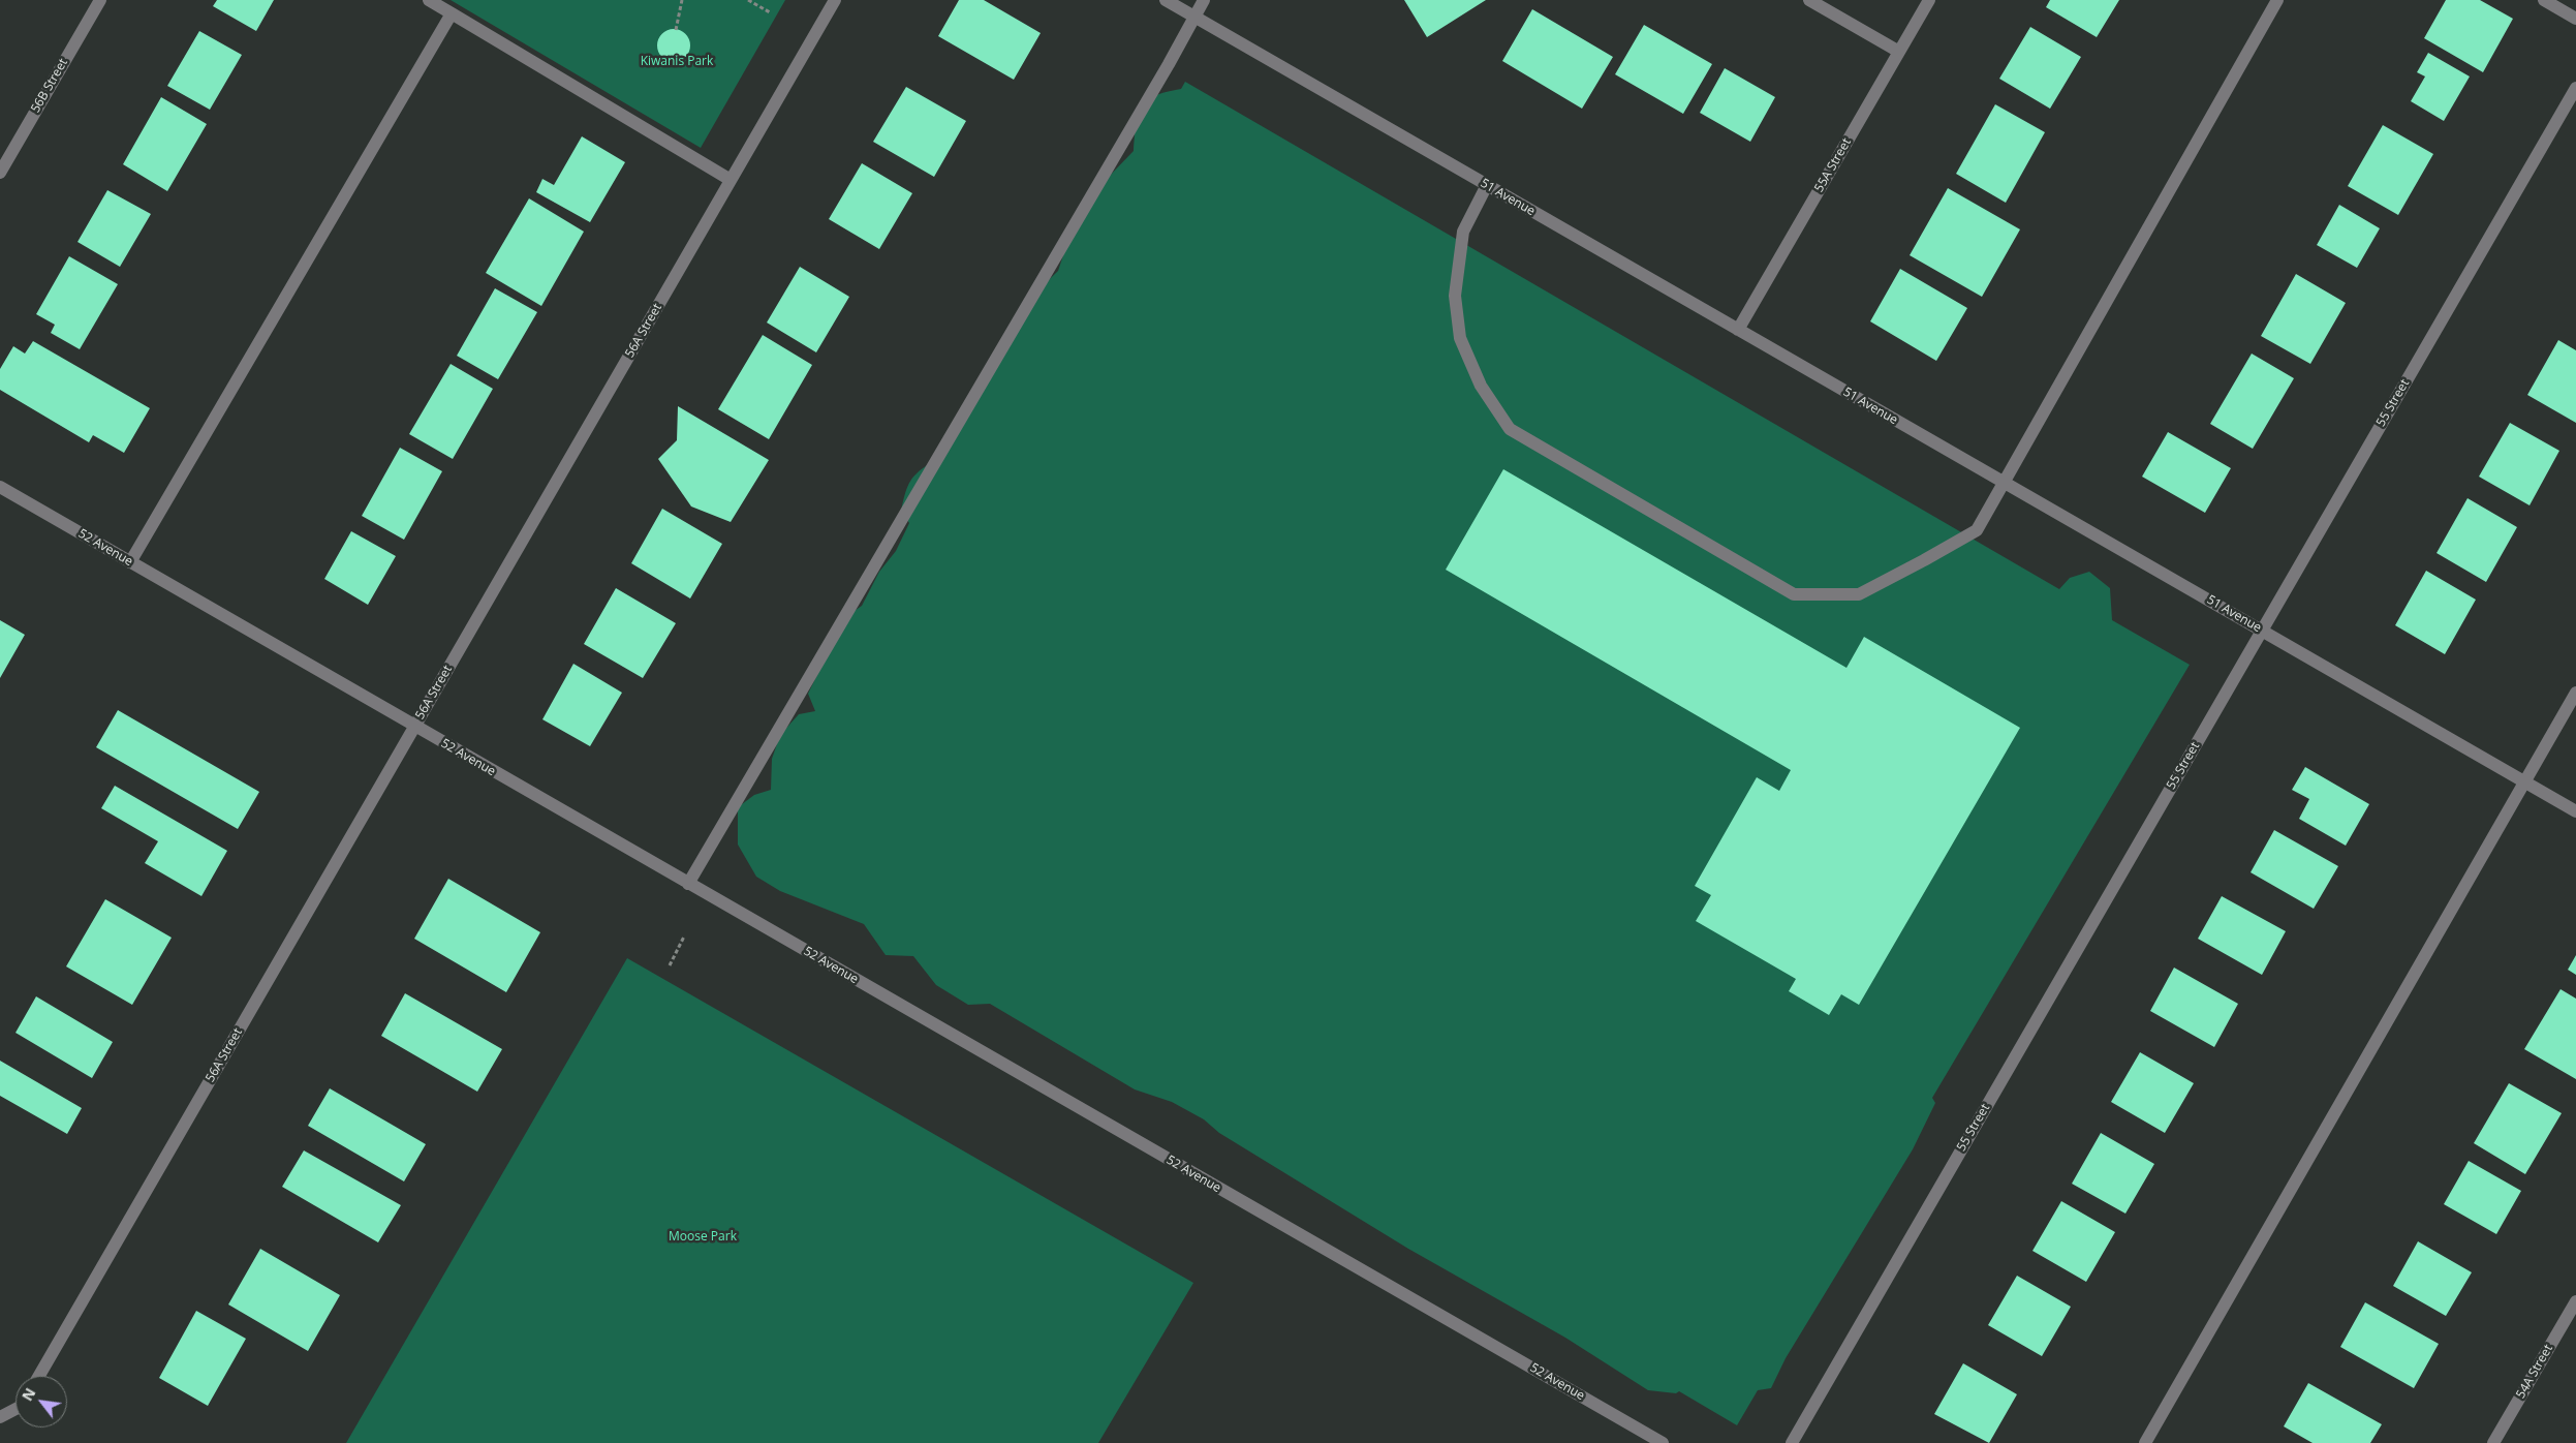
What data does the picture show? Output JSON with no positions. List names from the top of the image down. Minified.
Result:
{"streets":{"street":["56B Street","55A Street","51 Avenue","56A Street","55 Street","52 Avenue","54A Street"]},"crossings":[["55A Street","51 Avenue"],["51 Avenue","55 Street"],["56A Street","52 Avenue"]],"parks":["Kiwanis Park","Moose Park"],"north":"top left"}
